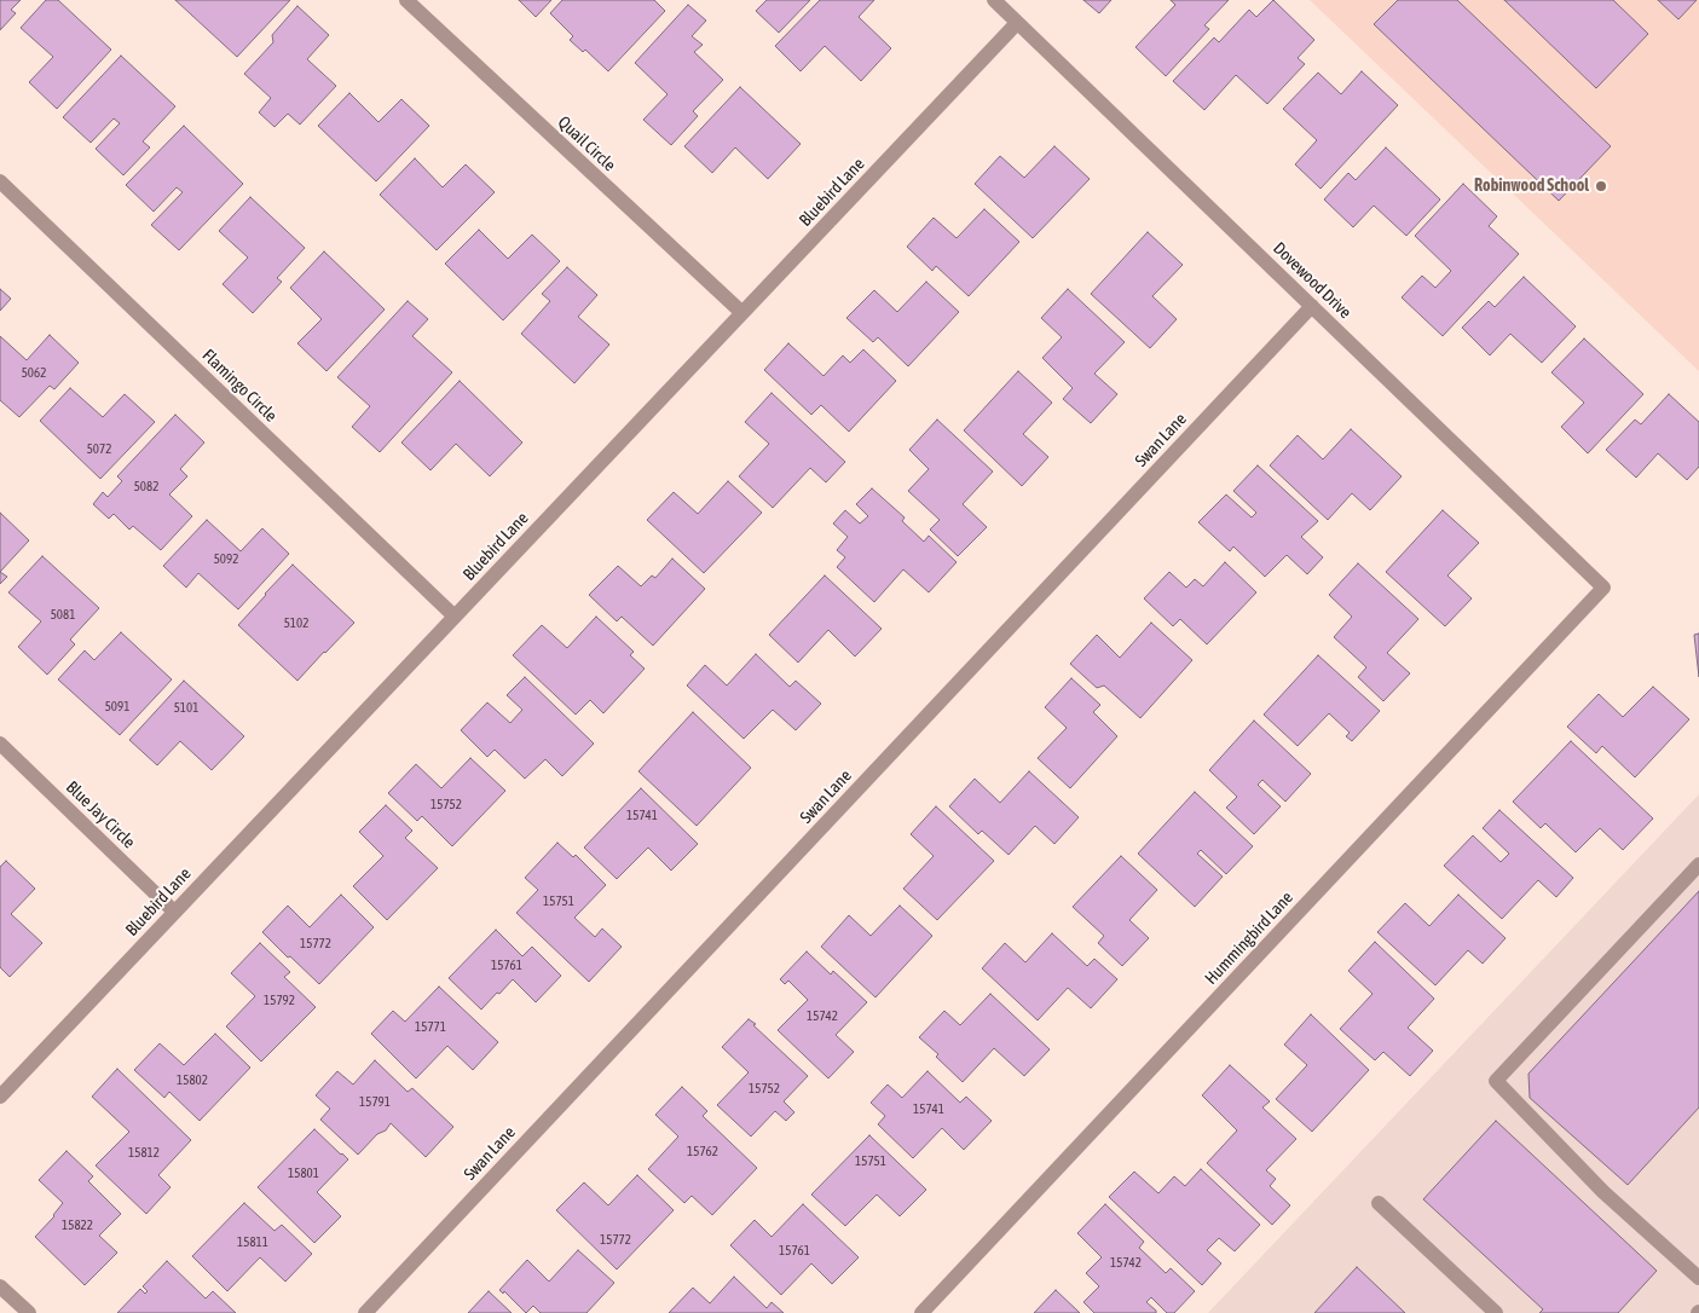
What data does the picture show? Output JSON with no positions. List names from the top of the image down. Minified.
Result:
{"streets":{"street":["Quail Circle","Bluebird Lane","Dovewood Drive","Flamingo Circle","Swan Lane","Blue Jay Circle","Hummingbird Lane"]},"crossings":[["Quail Circle","Bluebird Lane"],["Bluebird Lane","Dovewood Drive"],["Bluebird Lane","Flamingo Circle"],["Bluebird Lane","Blue Jay Circle"],["Dovewood Drive","Swan Lane"],["Dovewood Drive","Hummingbird Lane"]],"places":["Robinwood School"],"house_numbers":["5062","5072","5082","5092","5081","5102","5091","5101","15752","15741","15751","15772","15761","15792","15742","15771","15802","15752","15791","15741","15762","15812","15751","15801","15822","15772","15811","15761","15742"]}
